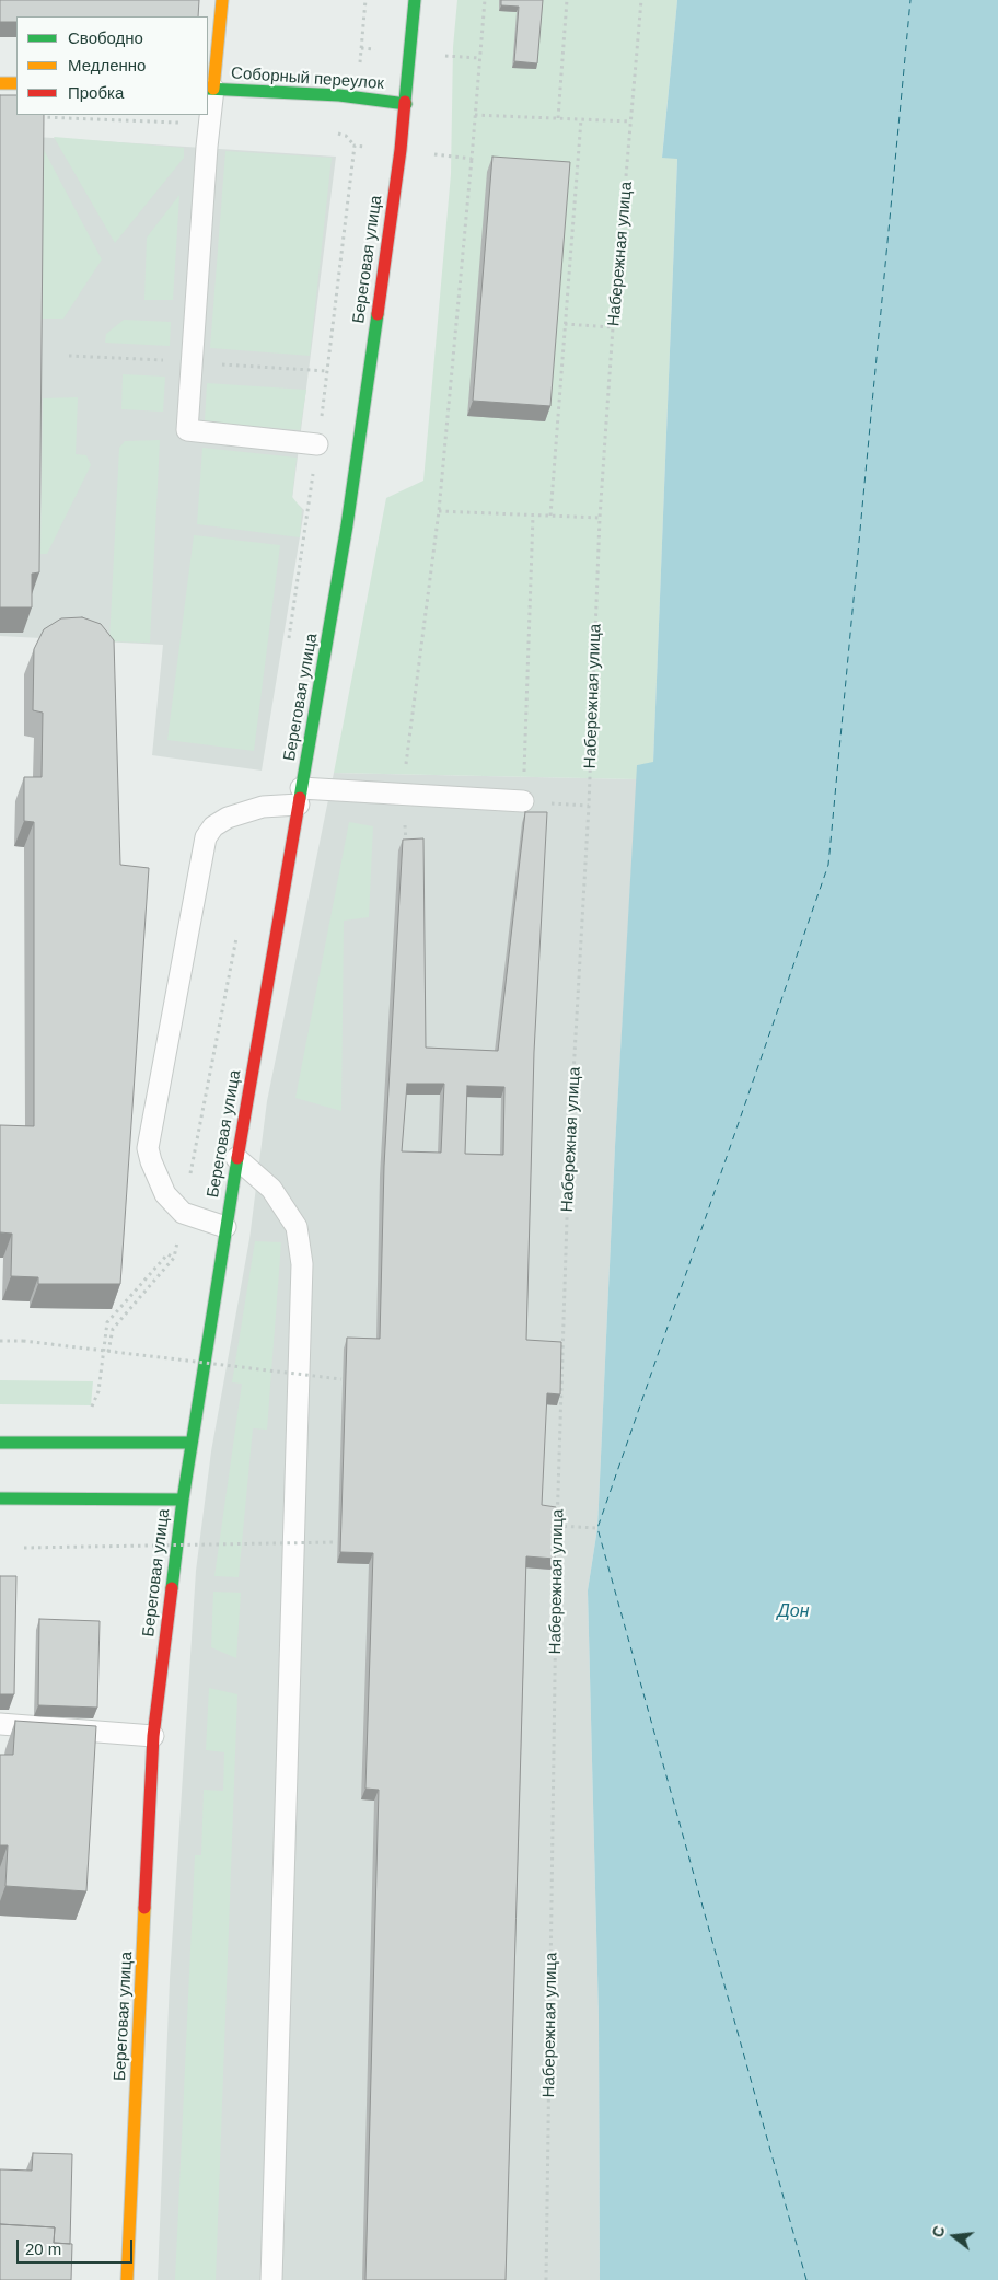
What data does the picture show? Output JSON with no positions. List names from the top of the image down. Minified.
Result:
{"streets":{"street":["Соборный переулок","Береговая улица"],"path":["Набережная улица"]},"crossings":[["Соборный переулок","Береговая улица"]],"water":["Дон"],"legend":["Свободно","Медленно","Пробка"],"scale_bar":"20 m","north":"left"}
